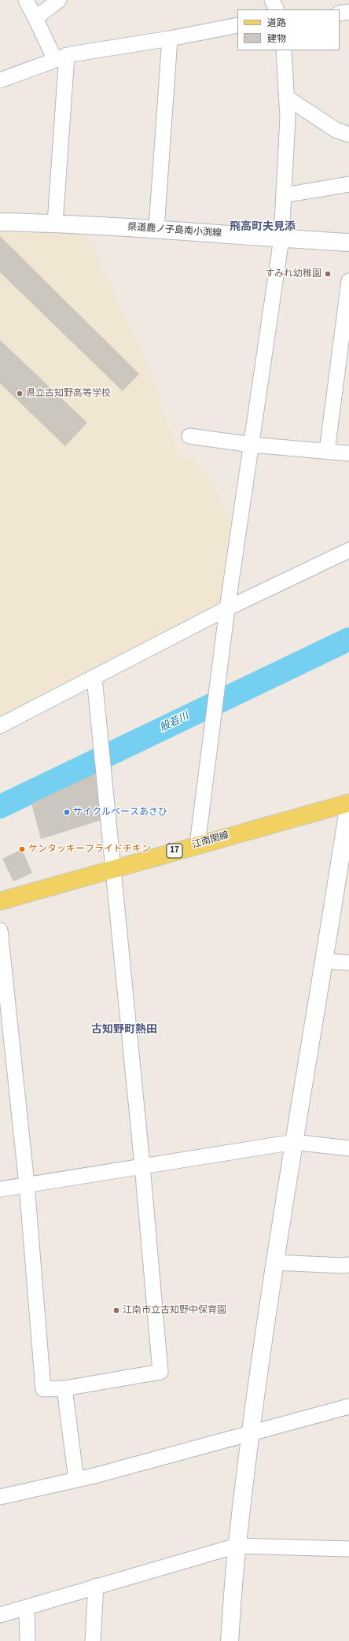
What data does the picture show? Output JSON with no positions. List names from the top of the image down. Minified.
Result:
{"streets":{"main road":["江南関線","17"],"street":["県道鹿ノ子島南小渕線"]},"districts":["飛高町夫見添","古知野町熱田"],"water":["般若川"],"places":["すみれ幼稚園","県立古知野高等学校","サイクルベースあさひ","ケンタッキーフライドチキン","江南市立古知野中保育園"],"legend":["道路","建物"]}
